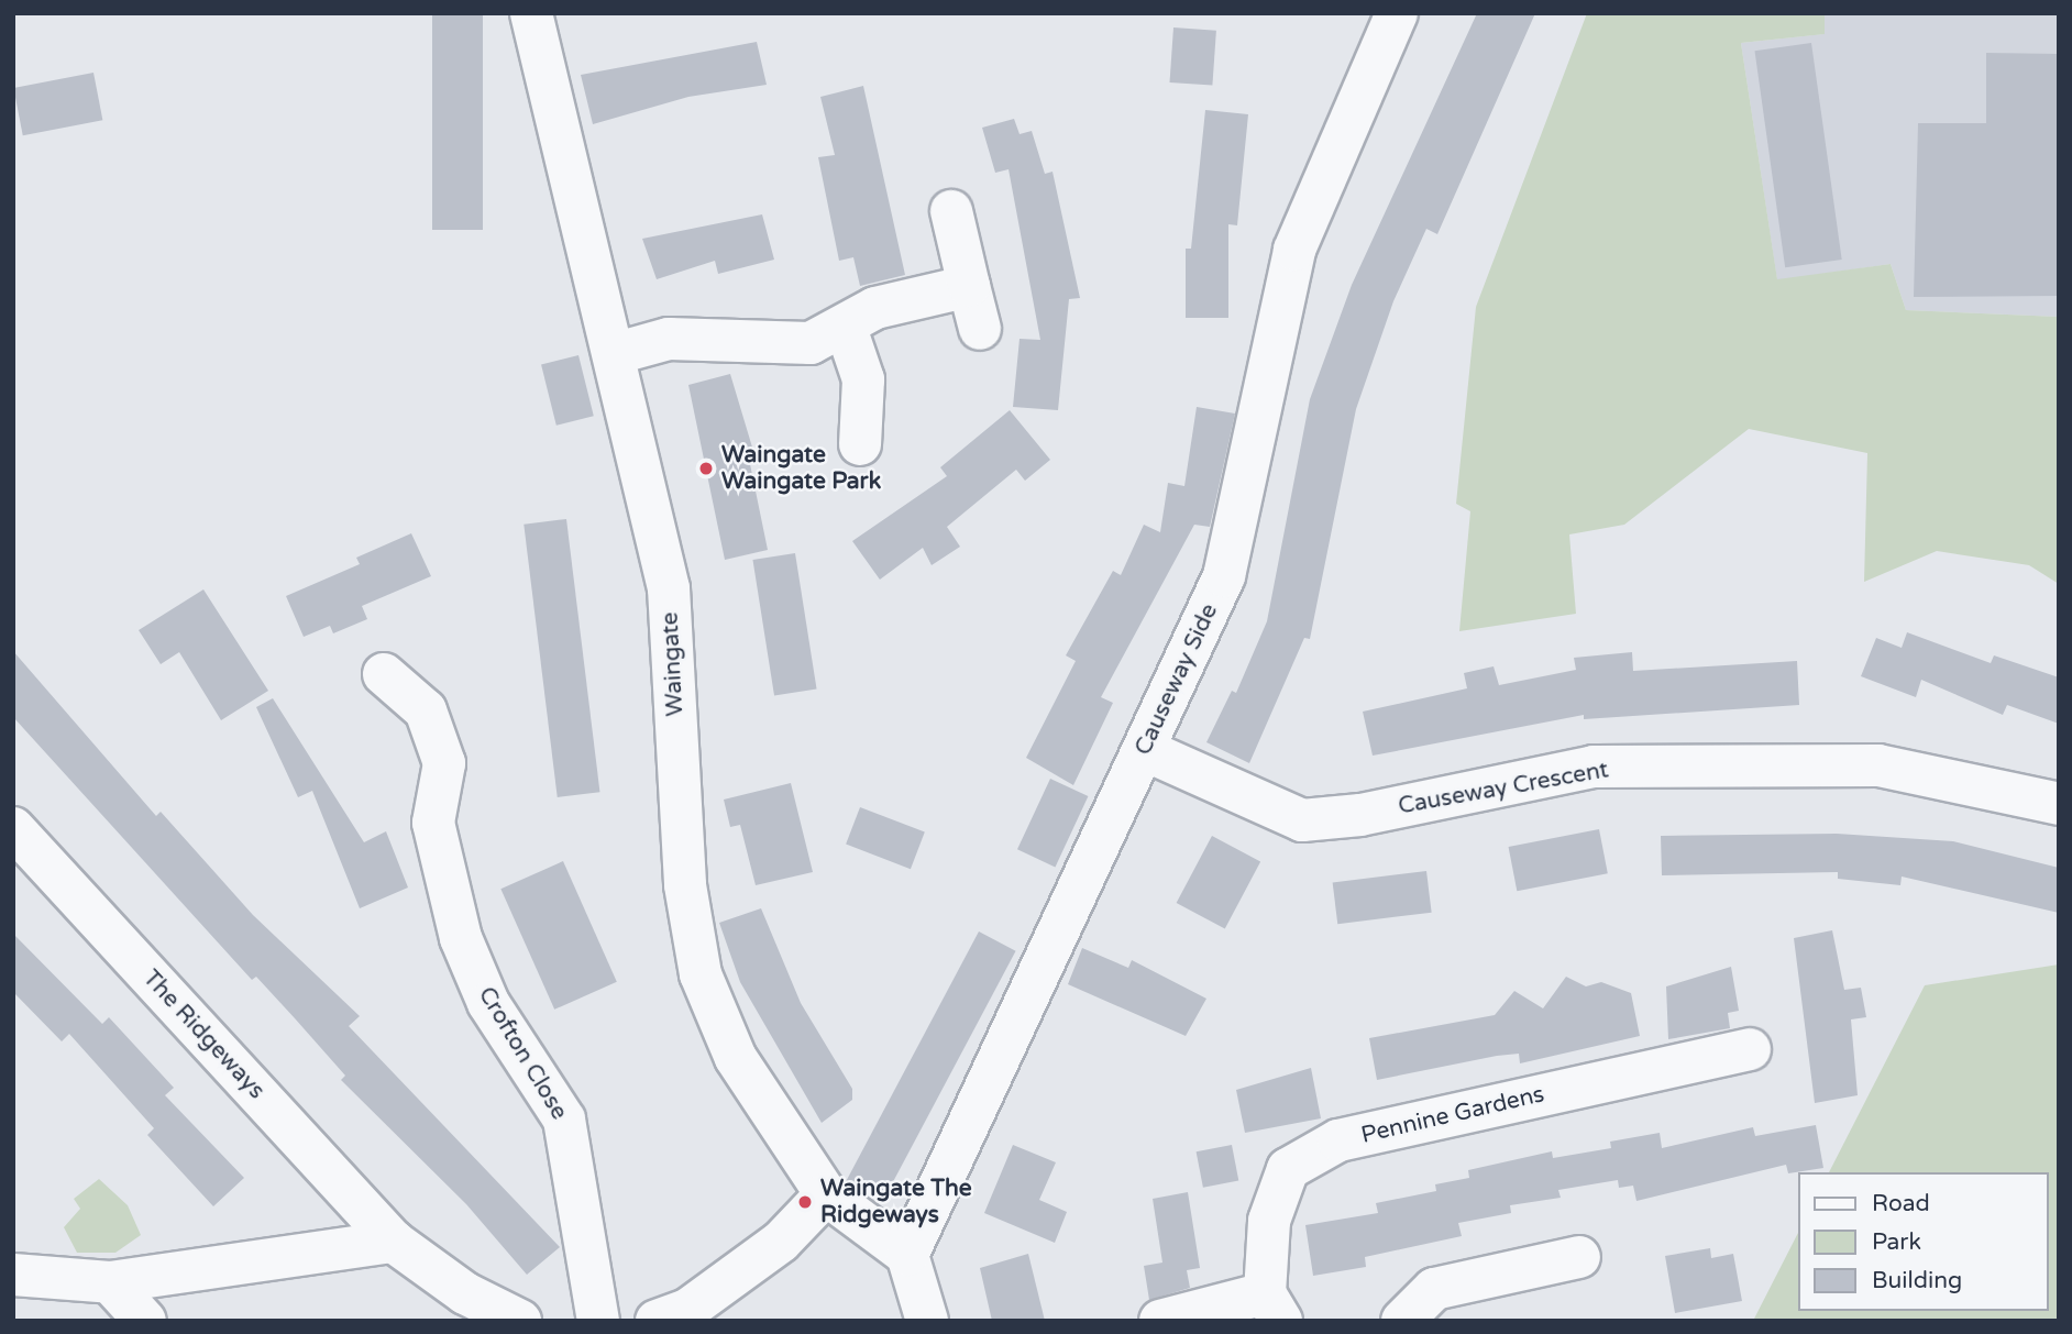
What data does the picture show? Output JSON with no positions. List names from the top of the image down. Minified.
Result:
{"streets":{"street":["Waingate","Causeway Side","Causeway Crescent","The Ridgeways","Crofton Close","Pennine Gardens"]},"crossings":[["Waingate","Causeway Side"],["Causeway Side","Causeway Crescent"]],"places":["Waingate Waingate Park","Waingate The Ridgeways"],"legend":["Road","Park","Building"]}
